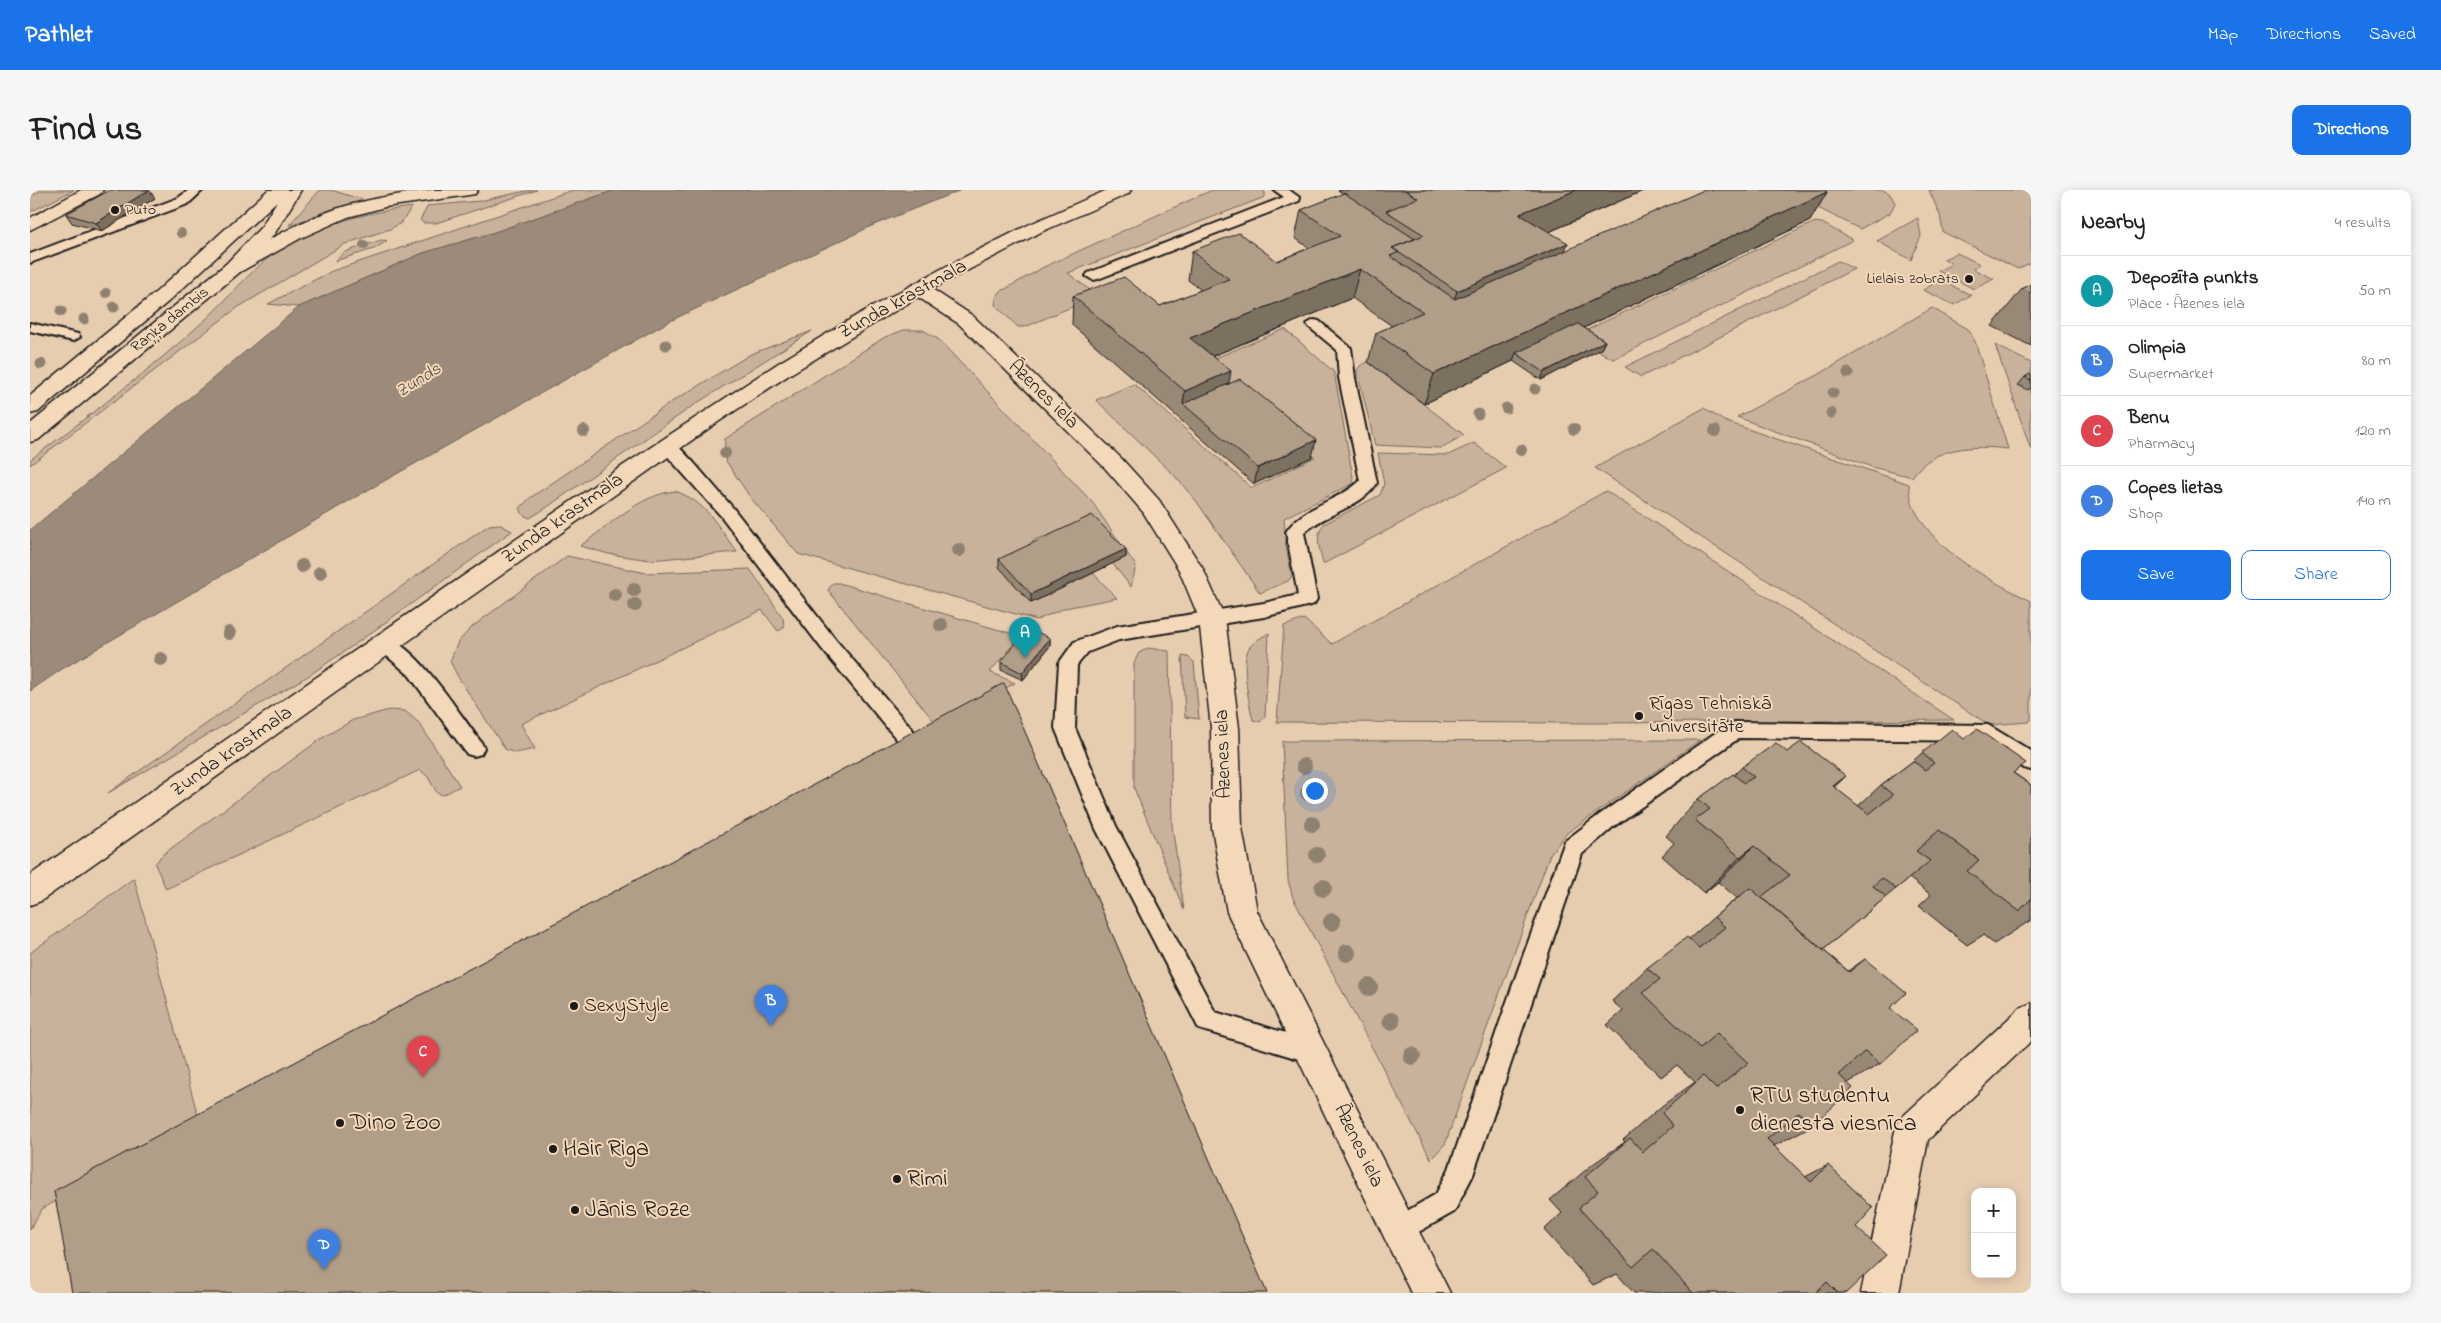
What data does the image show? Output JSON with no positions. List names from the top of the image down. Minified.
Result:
{"streets":{"street":["Zunda krastmala","Raņķa dambis","Āzenes iela"]},"crossings":[["Zunda krastmala","Āzenes iela"]],"water":["Zunds"],"places":["Puto","Lielais zobrats","Rīgas Tehniskā universitāte","SexyStyle","RTU studentu dienesta viesnīca","Dino Zoo","Hair Riga","Rimi","Jānis Roze"],"page":{"header":"Pathlet","nav":["Map","Directions","Saved"],"title":"Find us","buttons":["Directions",["Save","Share"]],"heading":["Nearby","4 results"],"list":[{"mark":"A","name":"Depozīta punkts","note":"Place · Āzenes iela","value":"50 m"},{"mark":"B","name":"Olimpia","note":"Supermarket","value":"80 m"},{"mark":"C","name":"Benu","note":"Pharmacy","value":"120 m"},{"mark":"D","name":"Copes lietas","note":"Shop","value":"140 m"}],"pins":["A","B","C","D"],"map_buttons":["+","−"]}}
